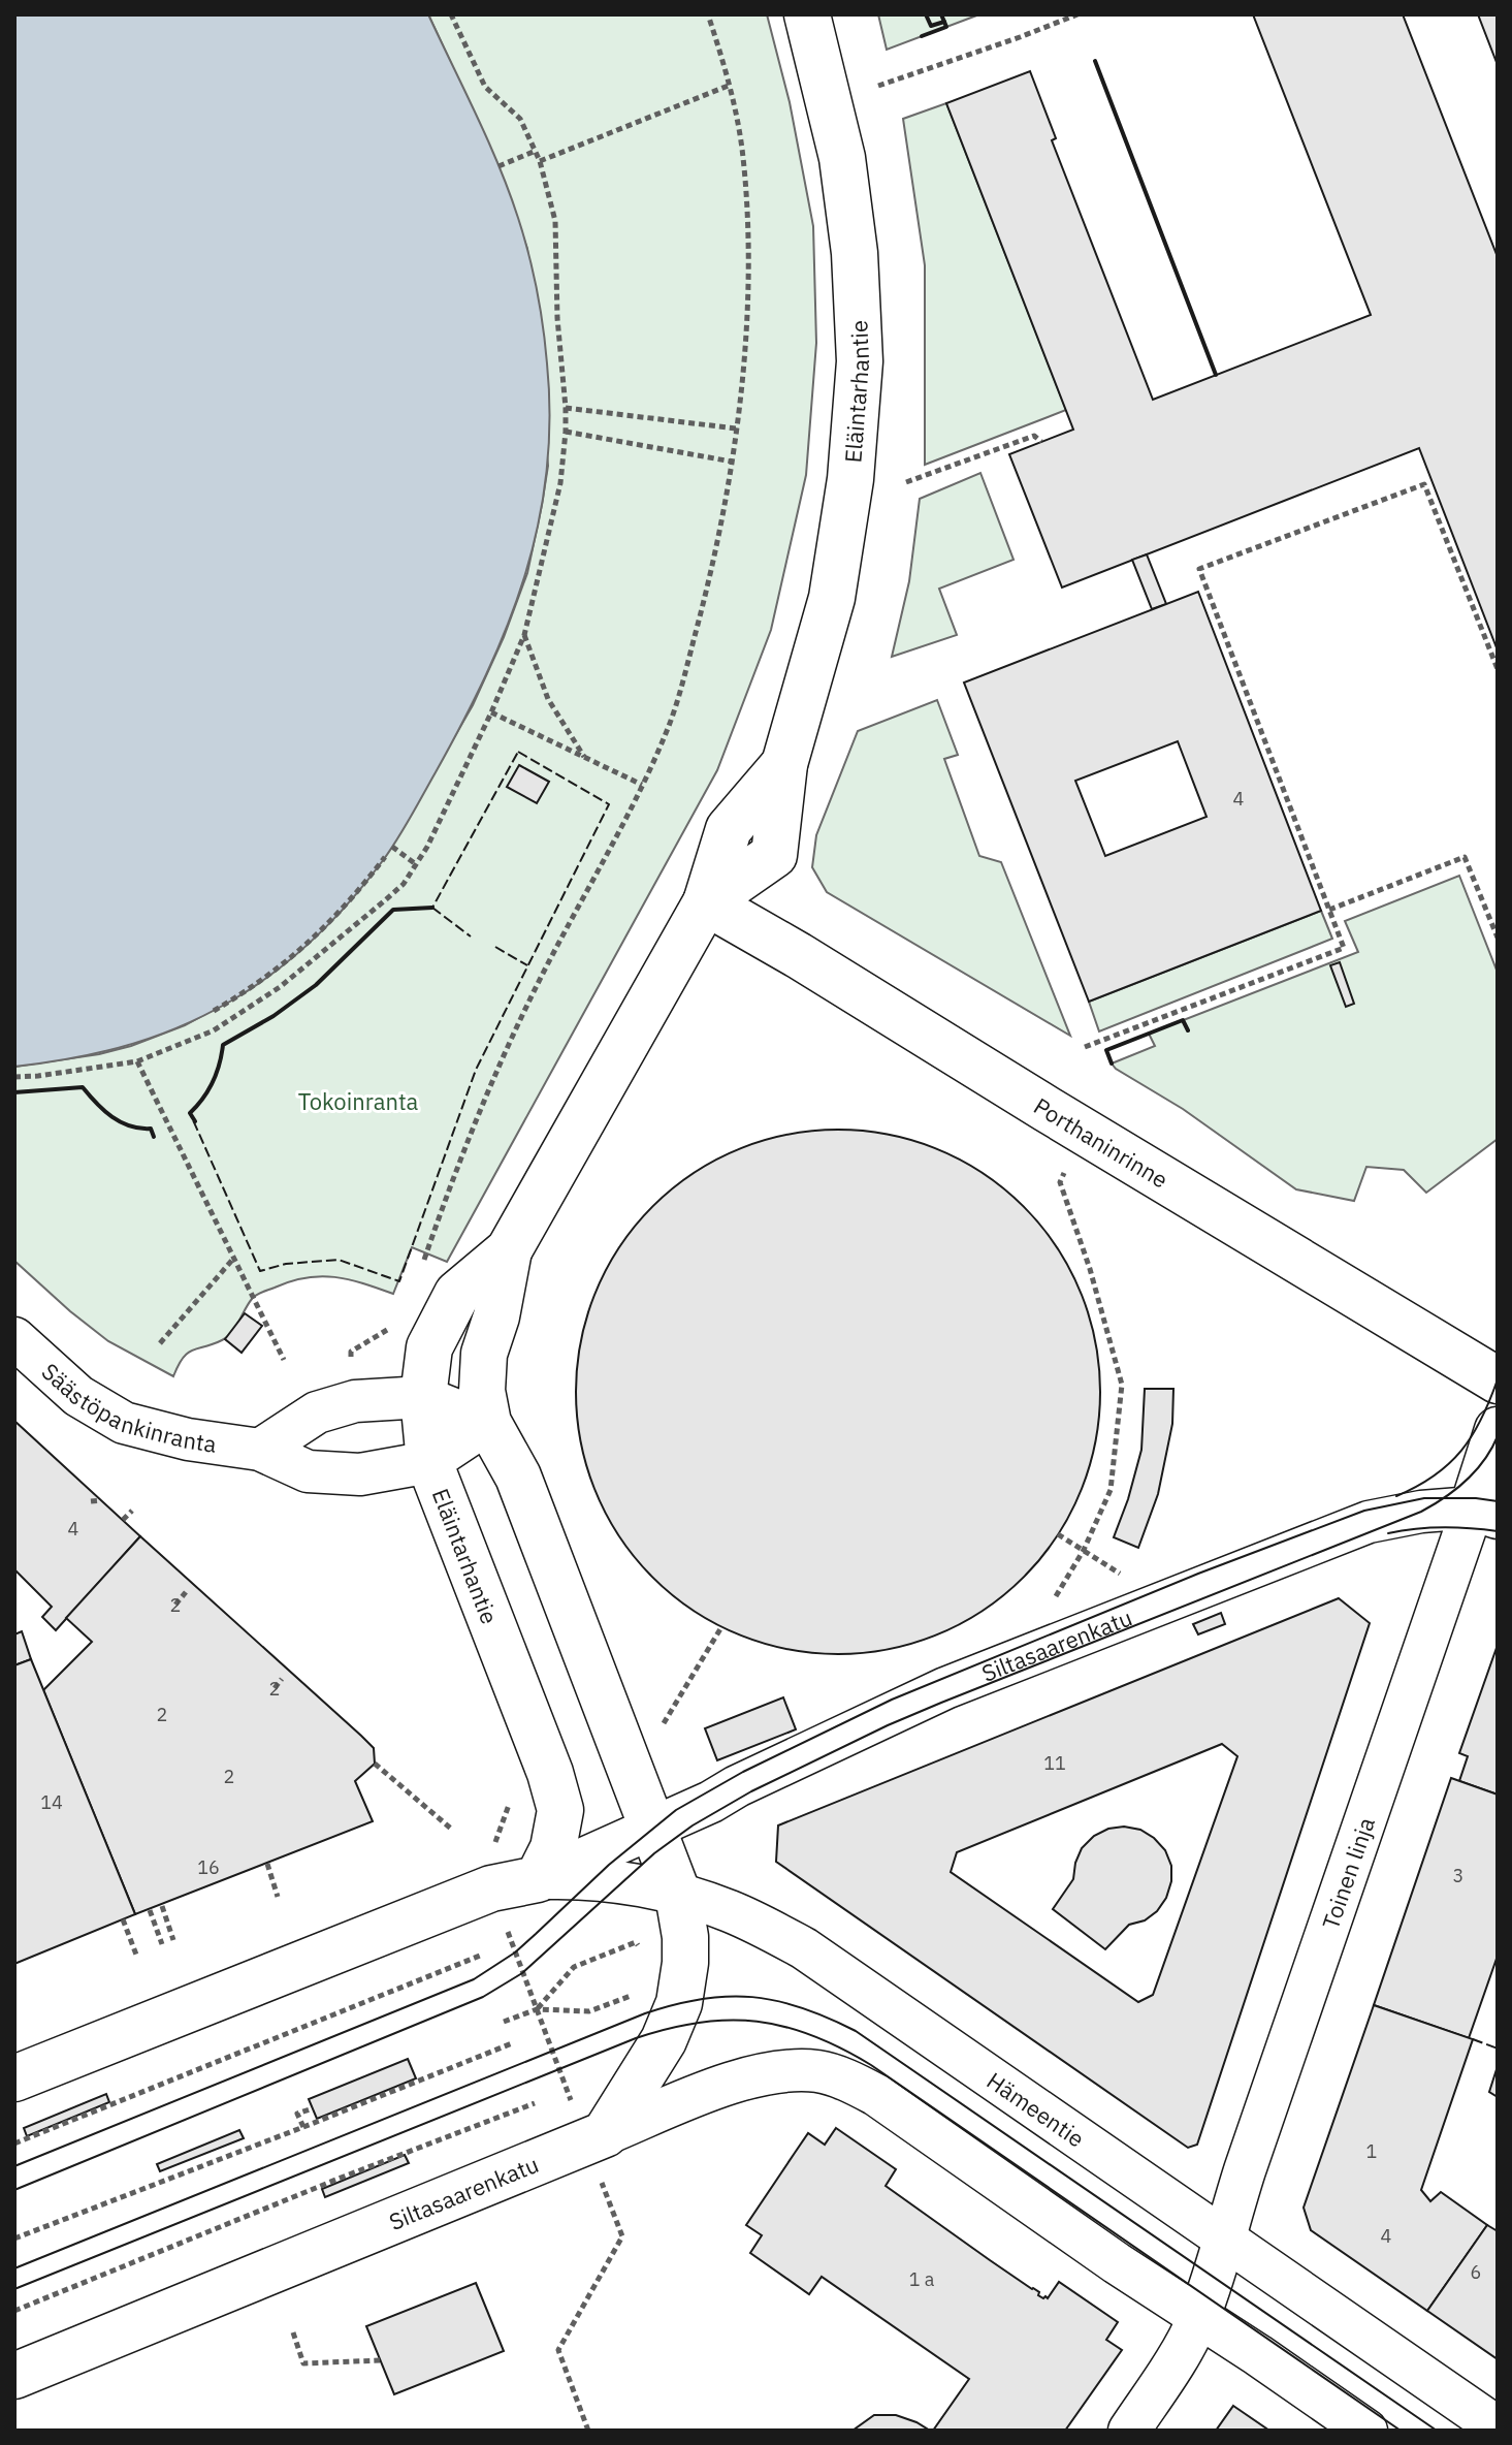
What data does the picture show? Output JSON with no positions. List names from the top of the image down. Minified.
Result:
{"streets":{"main road":["Eläintarhantie","Porthaninrinne","Siltasaarenkatu","Toinen linja"],"street":["Säästöpankinranta","Hämeentie"]},"crossings":[["Eläintarhantie","Porthaninrinne"],["Eläintarhantie","Säästöpankinranta"],["Eläintarhantie","Siltasaarenkatu"],["Eläintarhantie","Hämeentie"],["Siltasaarenkatu","Toinen linja"],["Siltasaarenkatu","Hämeentie"],["Toinen linja","Hämeentie"]],"parks":["Tokoinranta"],"house_numbers":["4","4","2","2","2","11","2","14","16","3","1","4","6","1 a"]}
